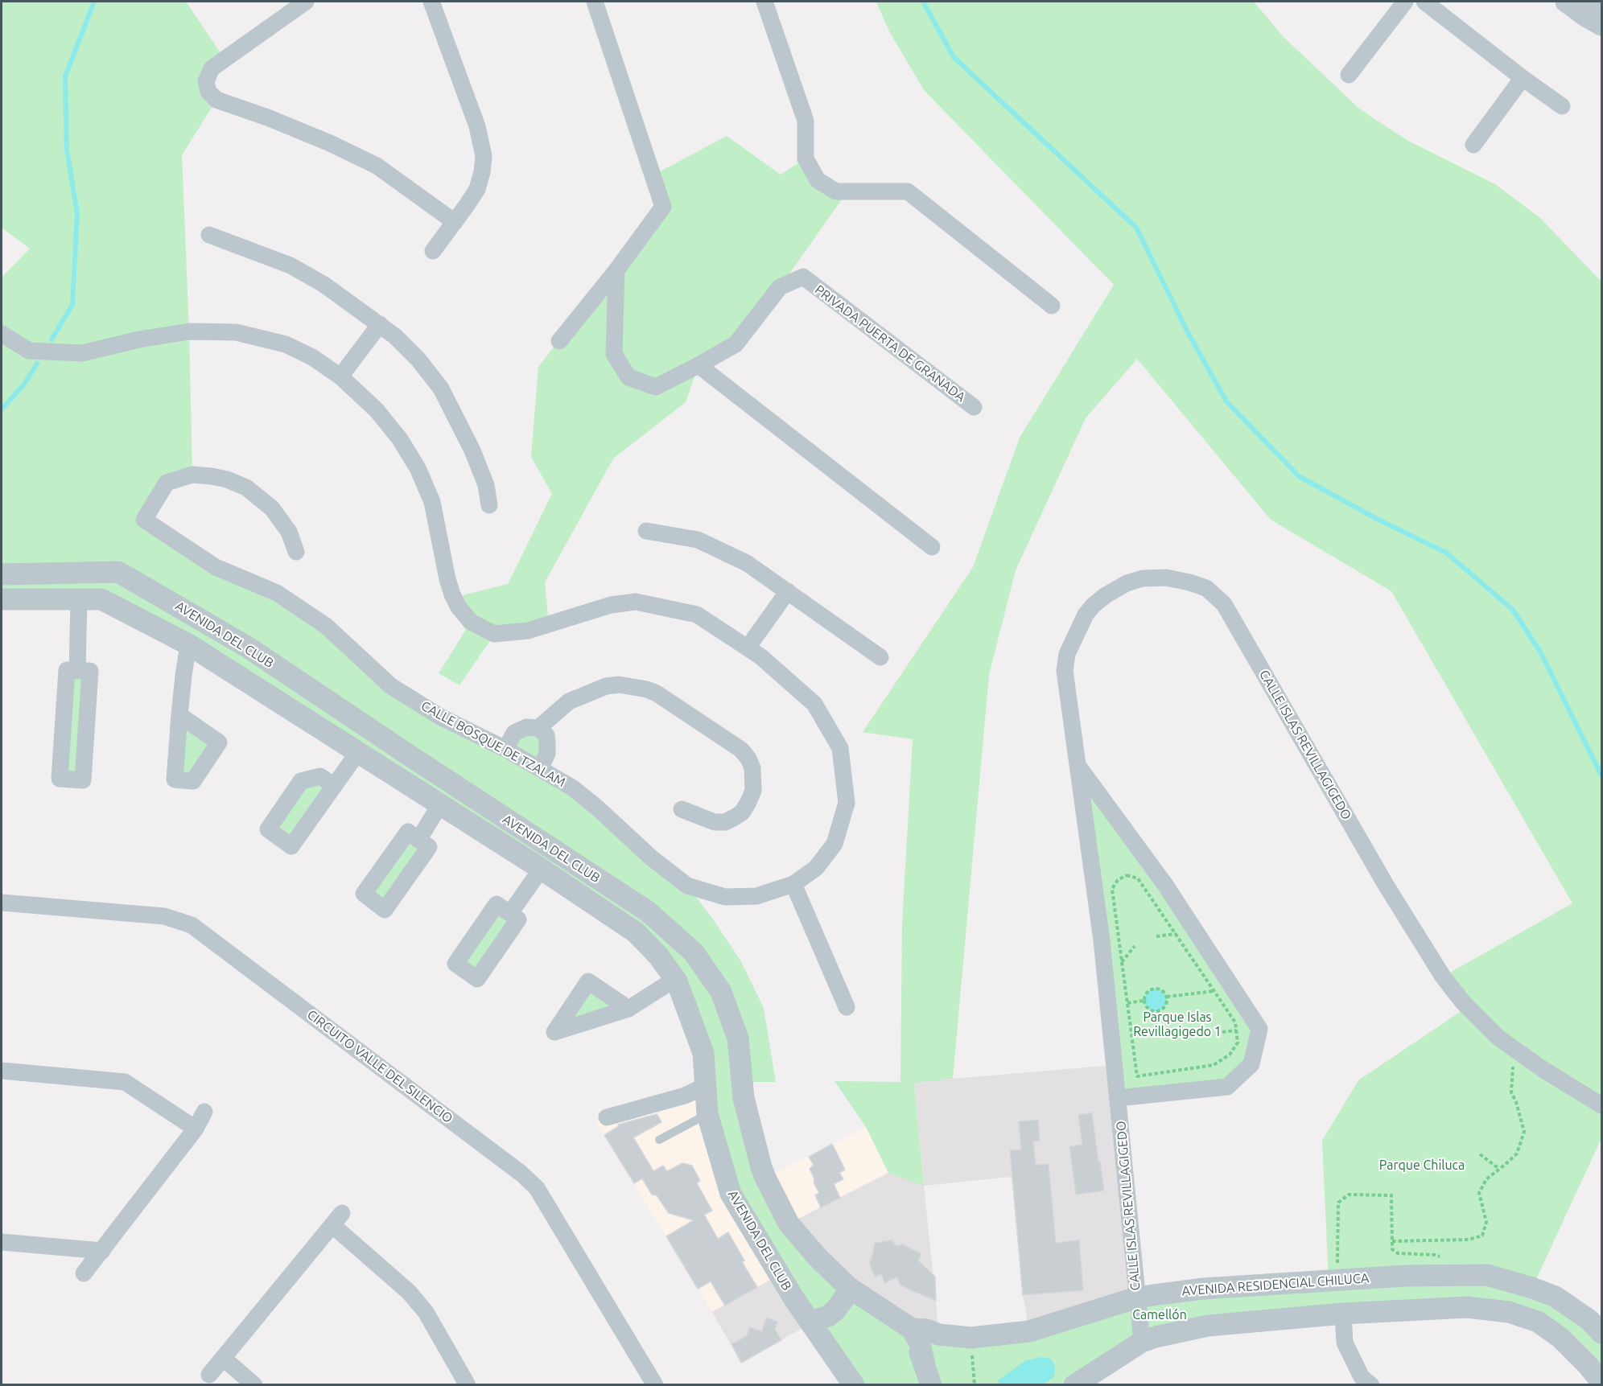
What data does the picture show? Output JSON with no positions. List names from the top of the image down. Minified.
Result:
{"streets":{"street":["PRIVADA PUERTA DE GRANADA","AVENIDA DEL CLUB","CALLE BOSQUE DE TZALAM","CALLE ISLAS REVILLAGIGEDO","CIRCUITO VALLE DEL SILENCIO","AVENIDA RESIDENCIAL CHILUCA"]},"crossings":[["AVENIDA DEL CLUB","AVENIDA RESIDENCIAL CHILUCA"],["CALLE ISLAS REVILLAGIGEDO","AVENIDA RESIDENCIAL CHILUCA"]],"parks":["Parque Islas Revillagigedo 1","Parque Chiluca","Camellón"]}
